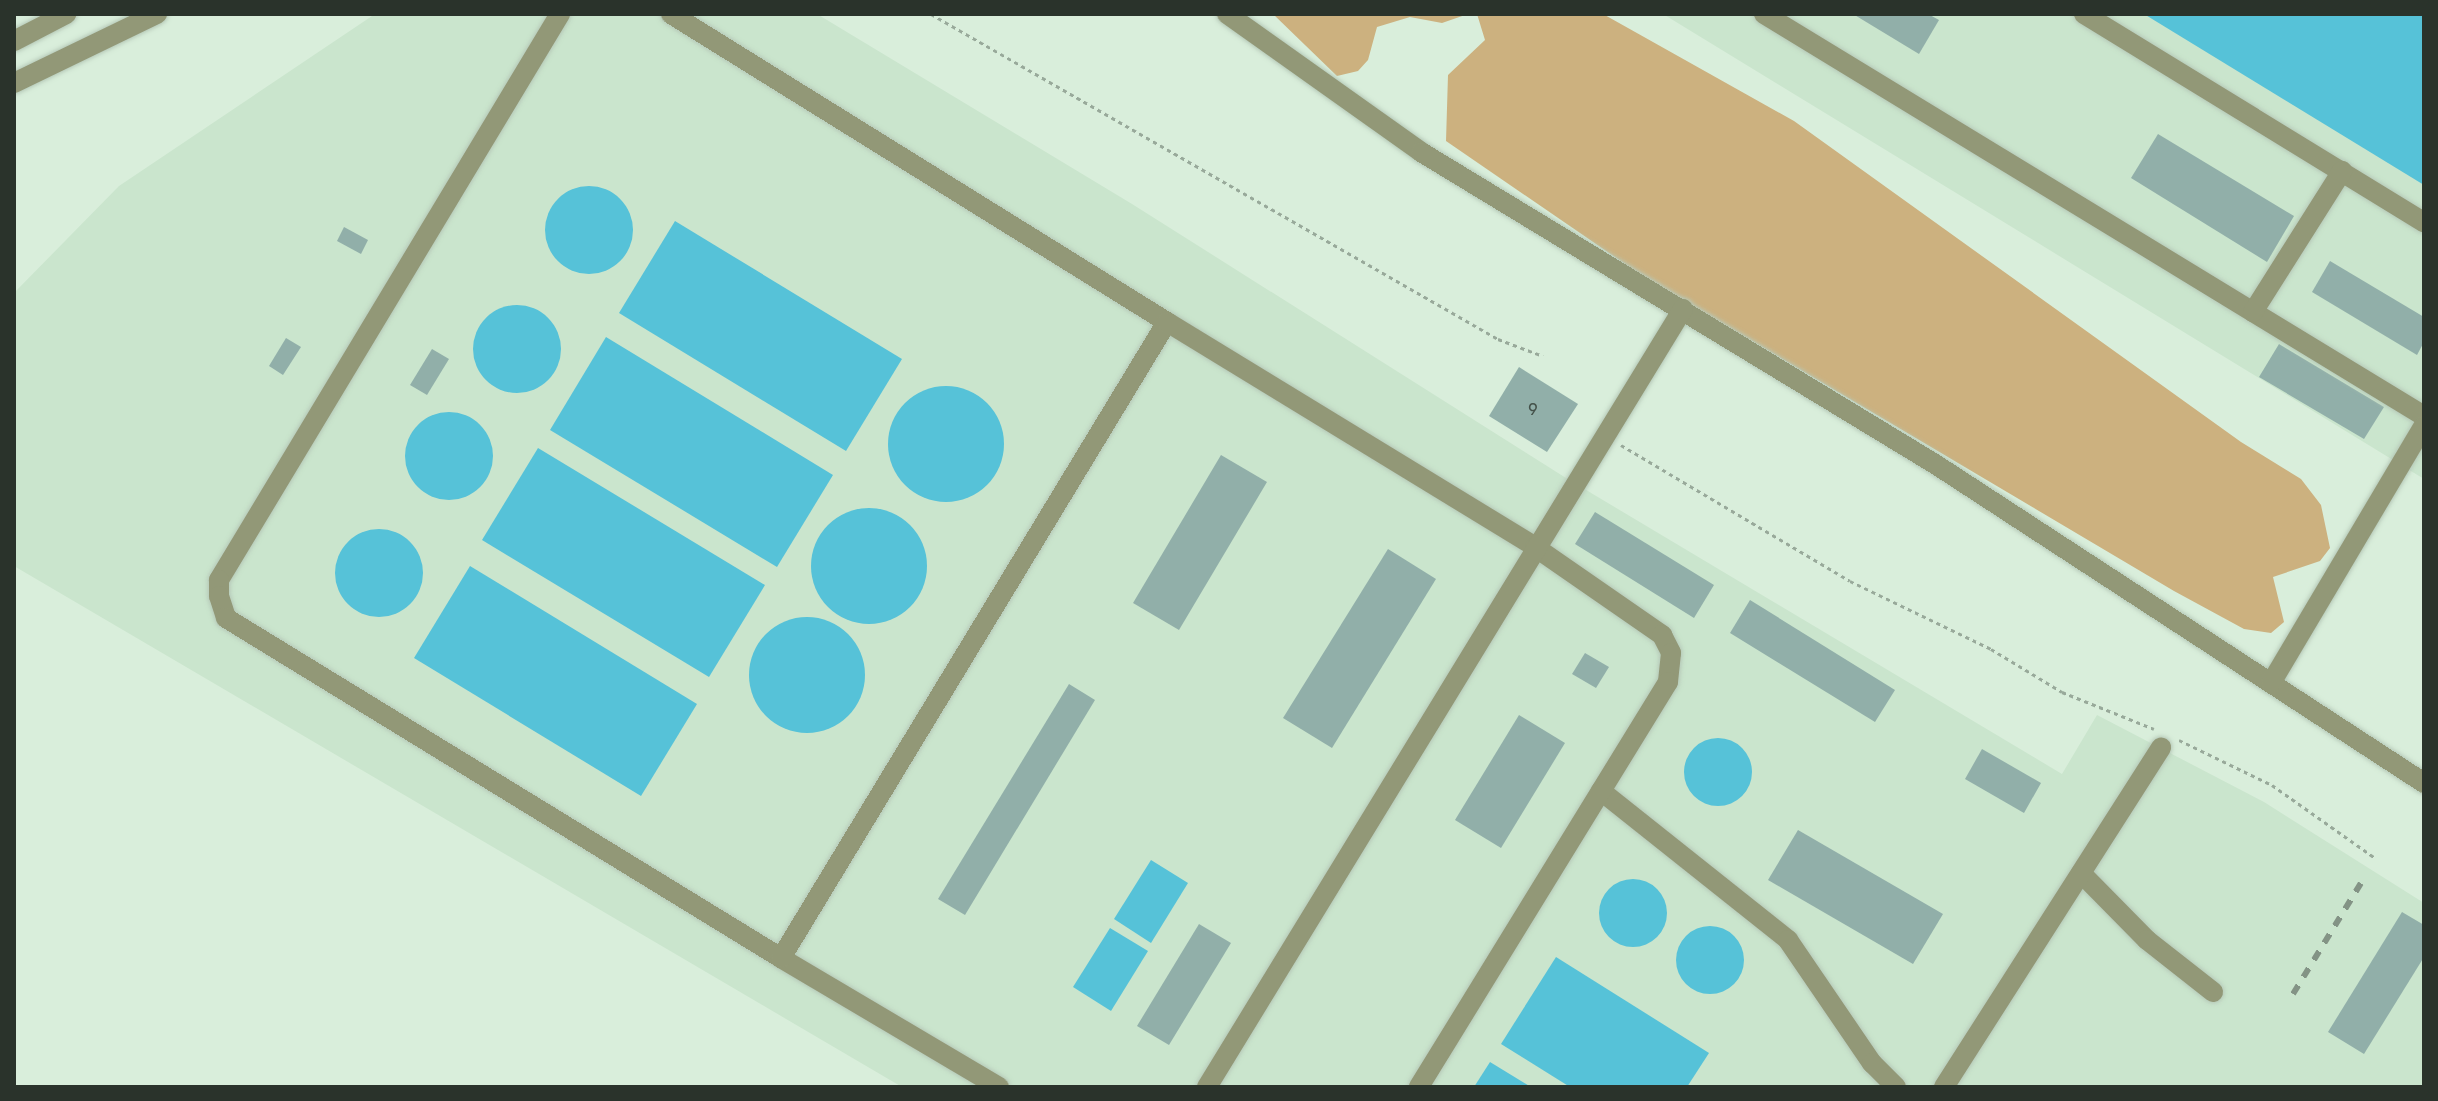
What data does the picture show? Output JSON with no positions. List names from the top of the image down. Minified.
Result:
{"house_numbers":["9"]}
